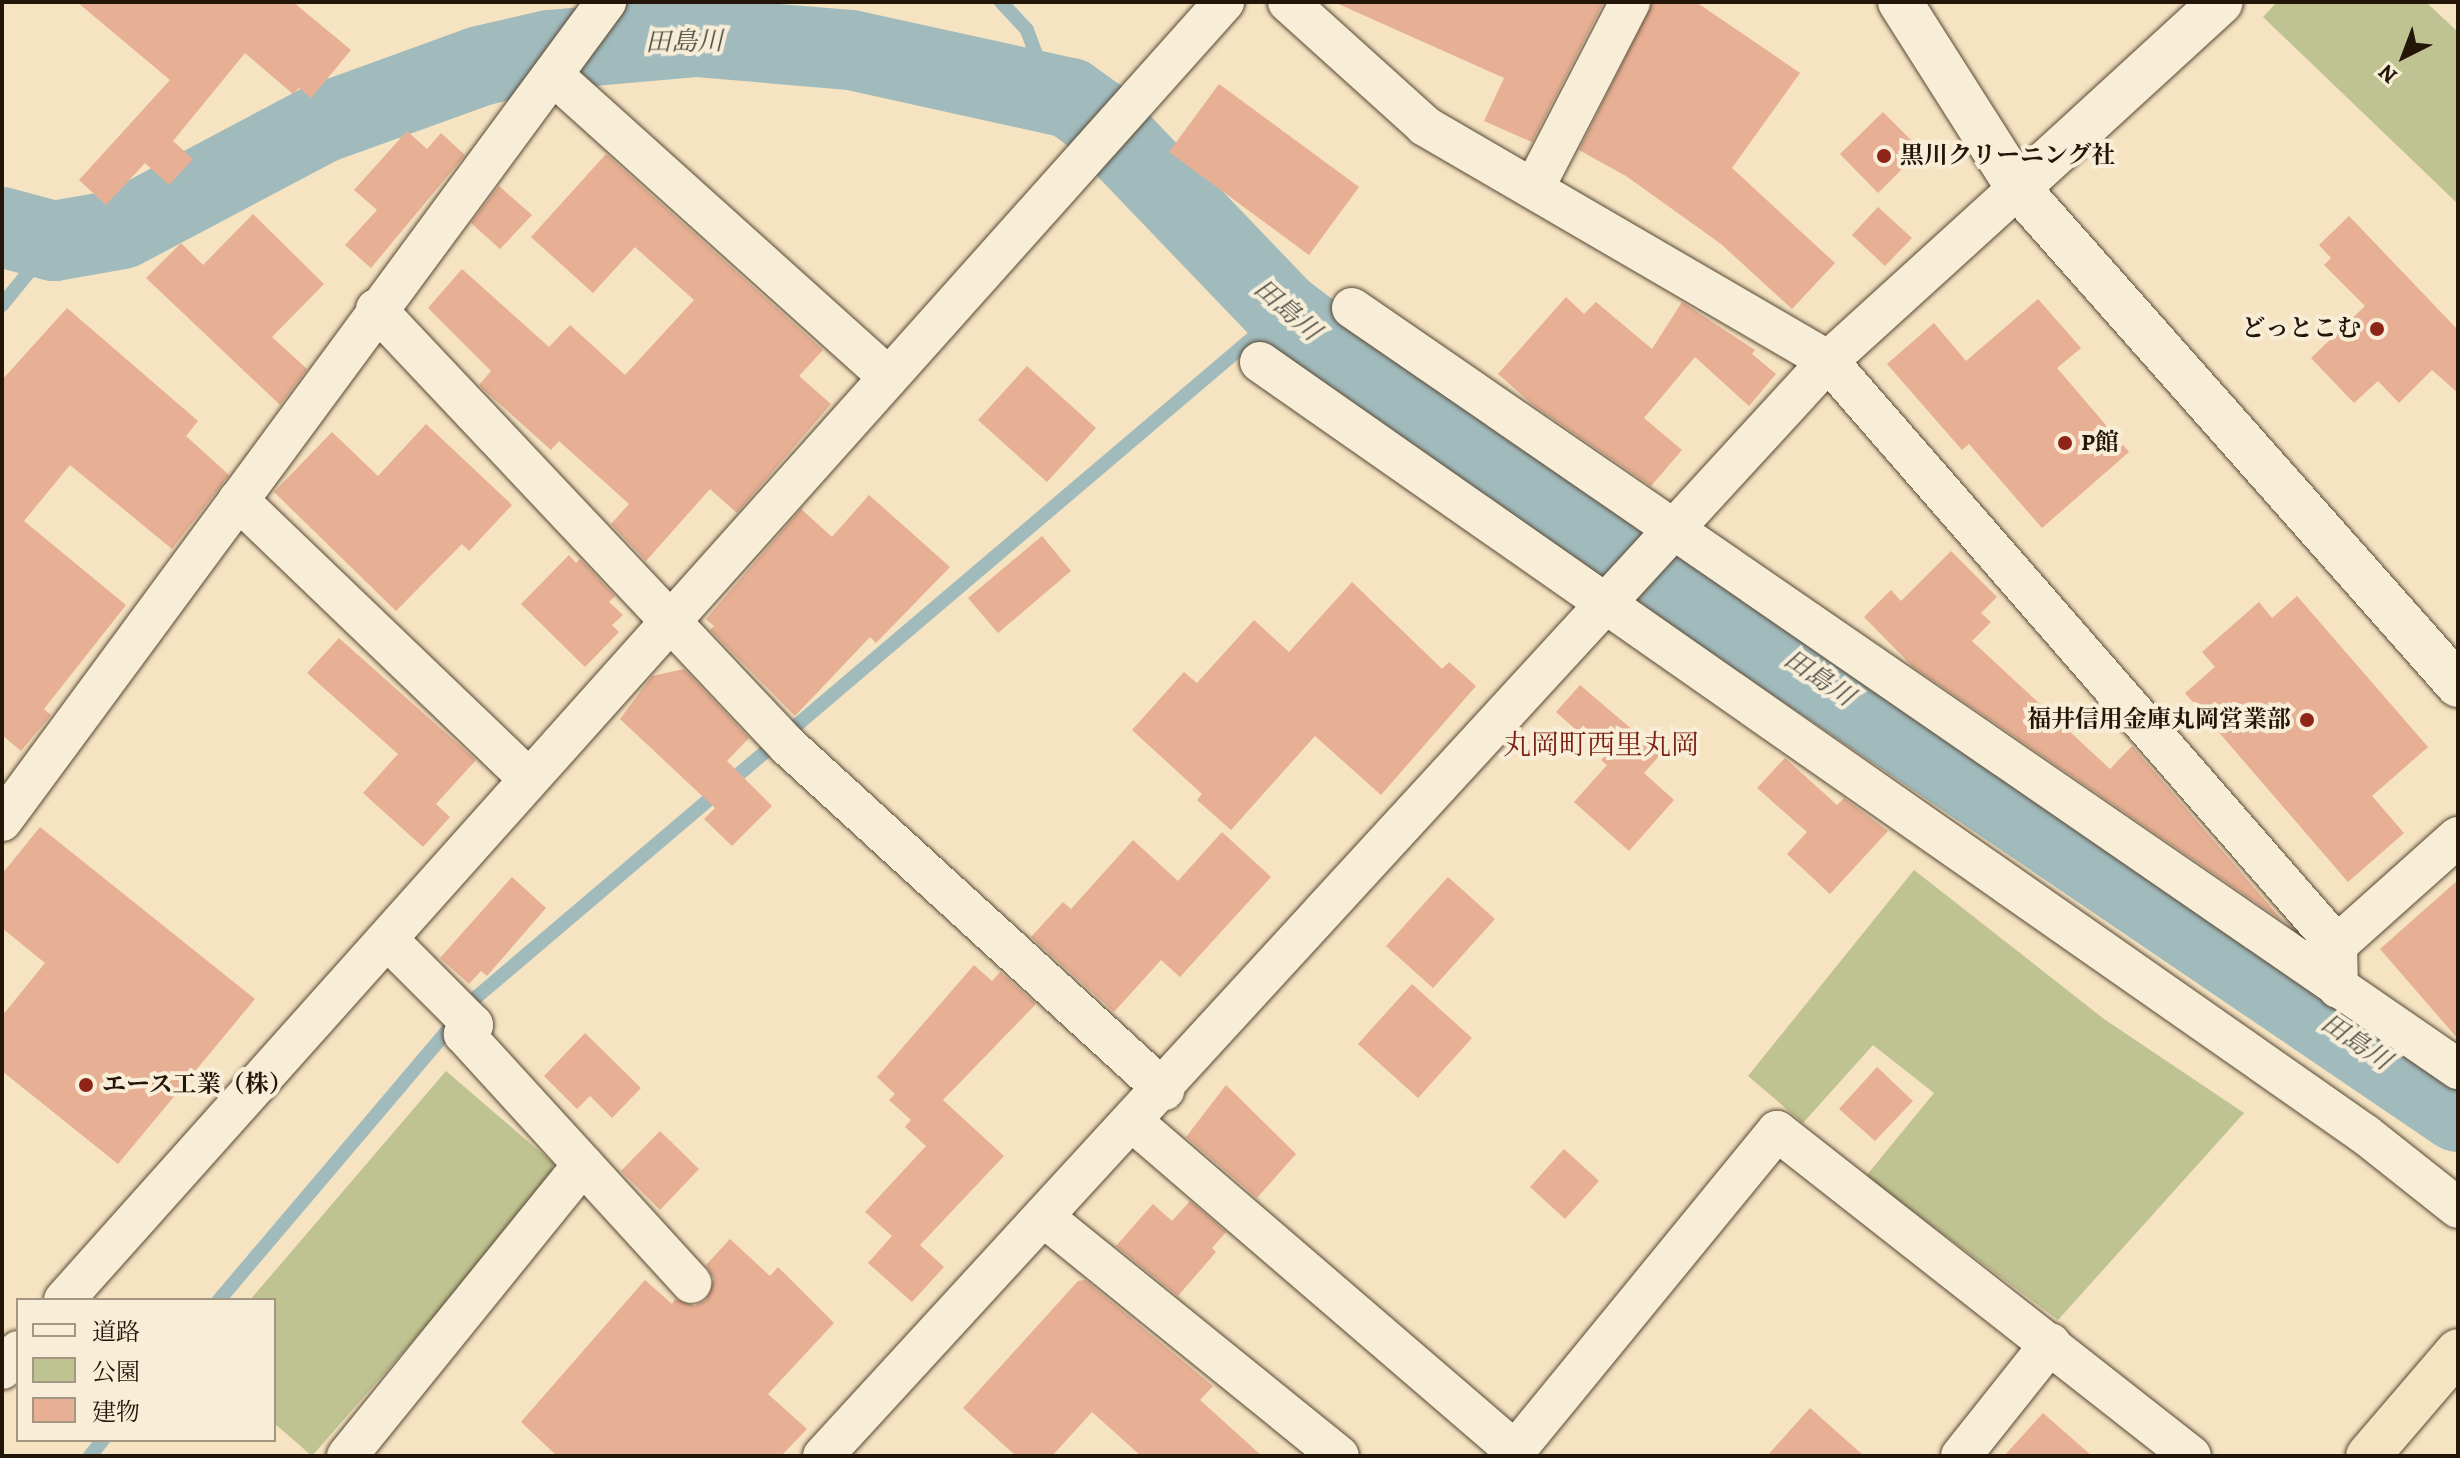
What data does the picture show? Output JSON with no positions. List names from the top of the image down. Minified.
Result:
{"districts":["丸岡町西里丸岡"],"water":["田島川"],"places":["黒川クリーニング社","どっとこむ","P館","福井信用金庫丸岡営業部","エース工業（株）"],"legend":["道路","公園","建物"],"north":"bottom left"}
